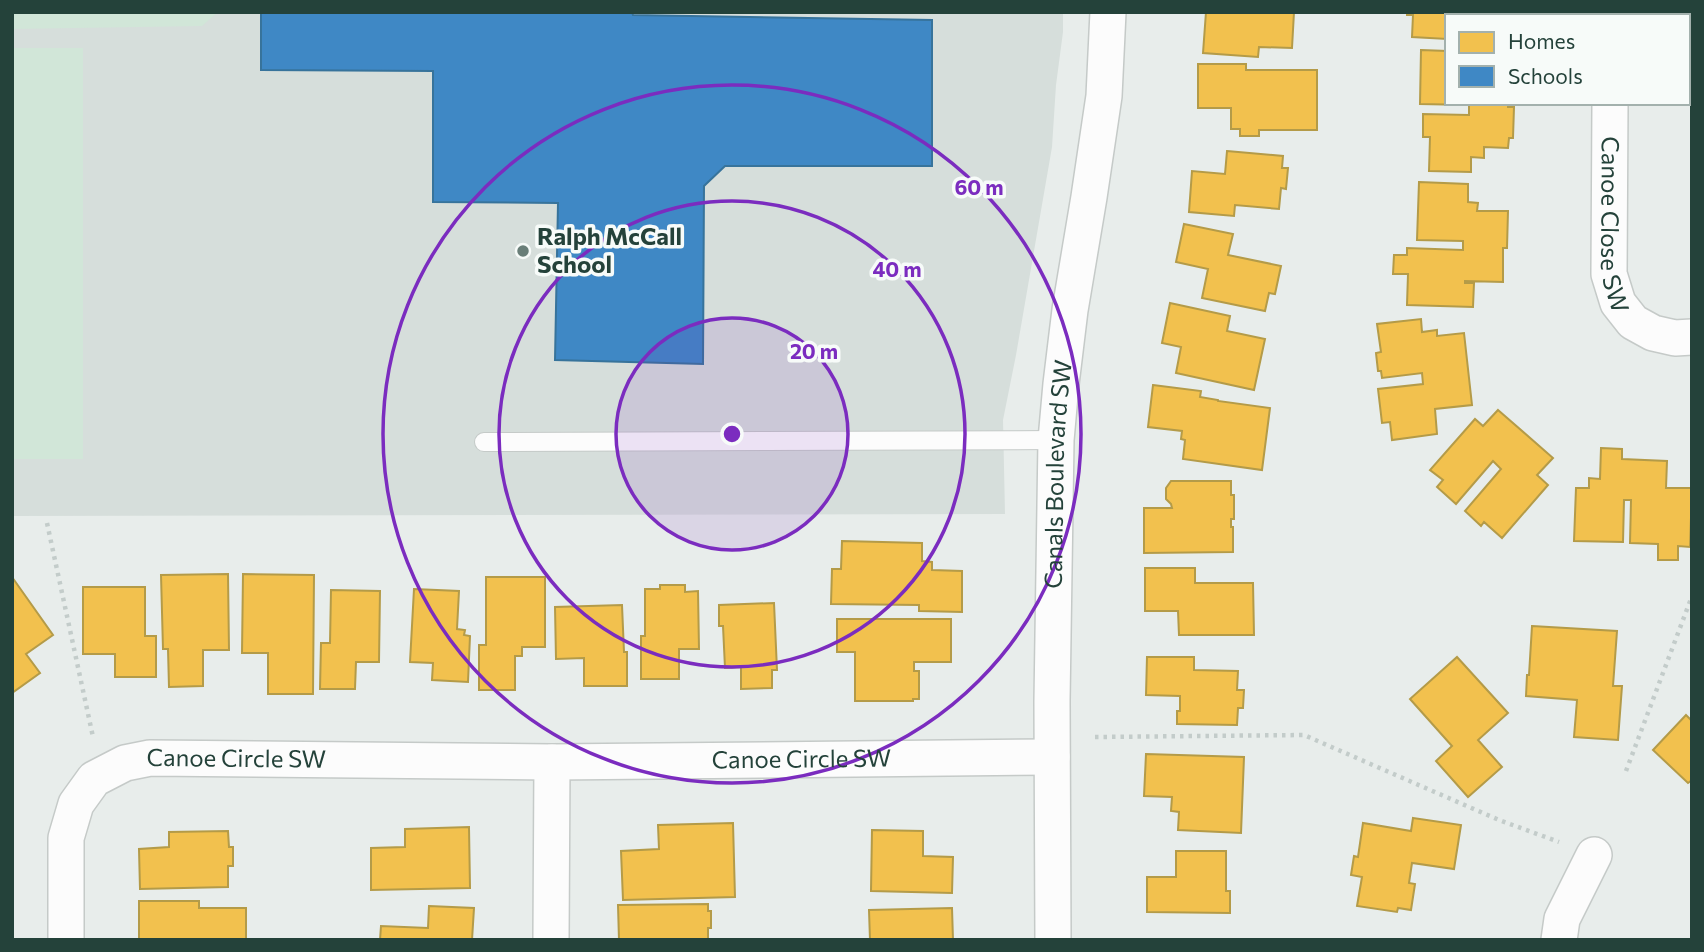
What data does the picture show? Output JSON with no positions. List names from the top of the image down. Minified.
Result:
{"streets":{"street":["Canoe Close SW","Canals Boulevard SW","Canoe Circle SW"]},"crossings":[["Canals Boulevard SW","Canoe Circle SW"]],"places":["Ralph McCall School"],"legend":["Homes","Schools"],"rings":["60 m","40 m","20 m"]}
